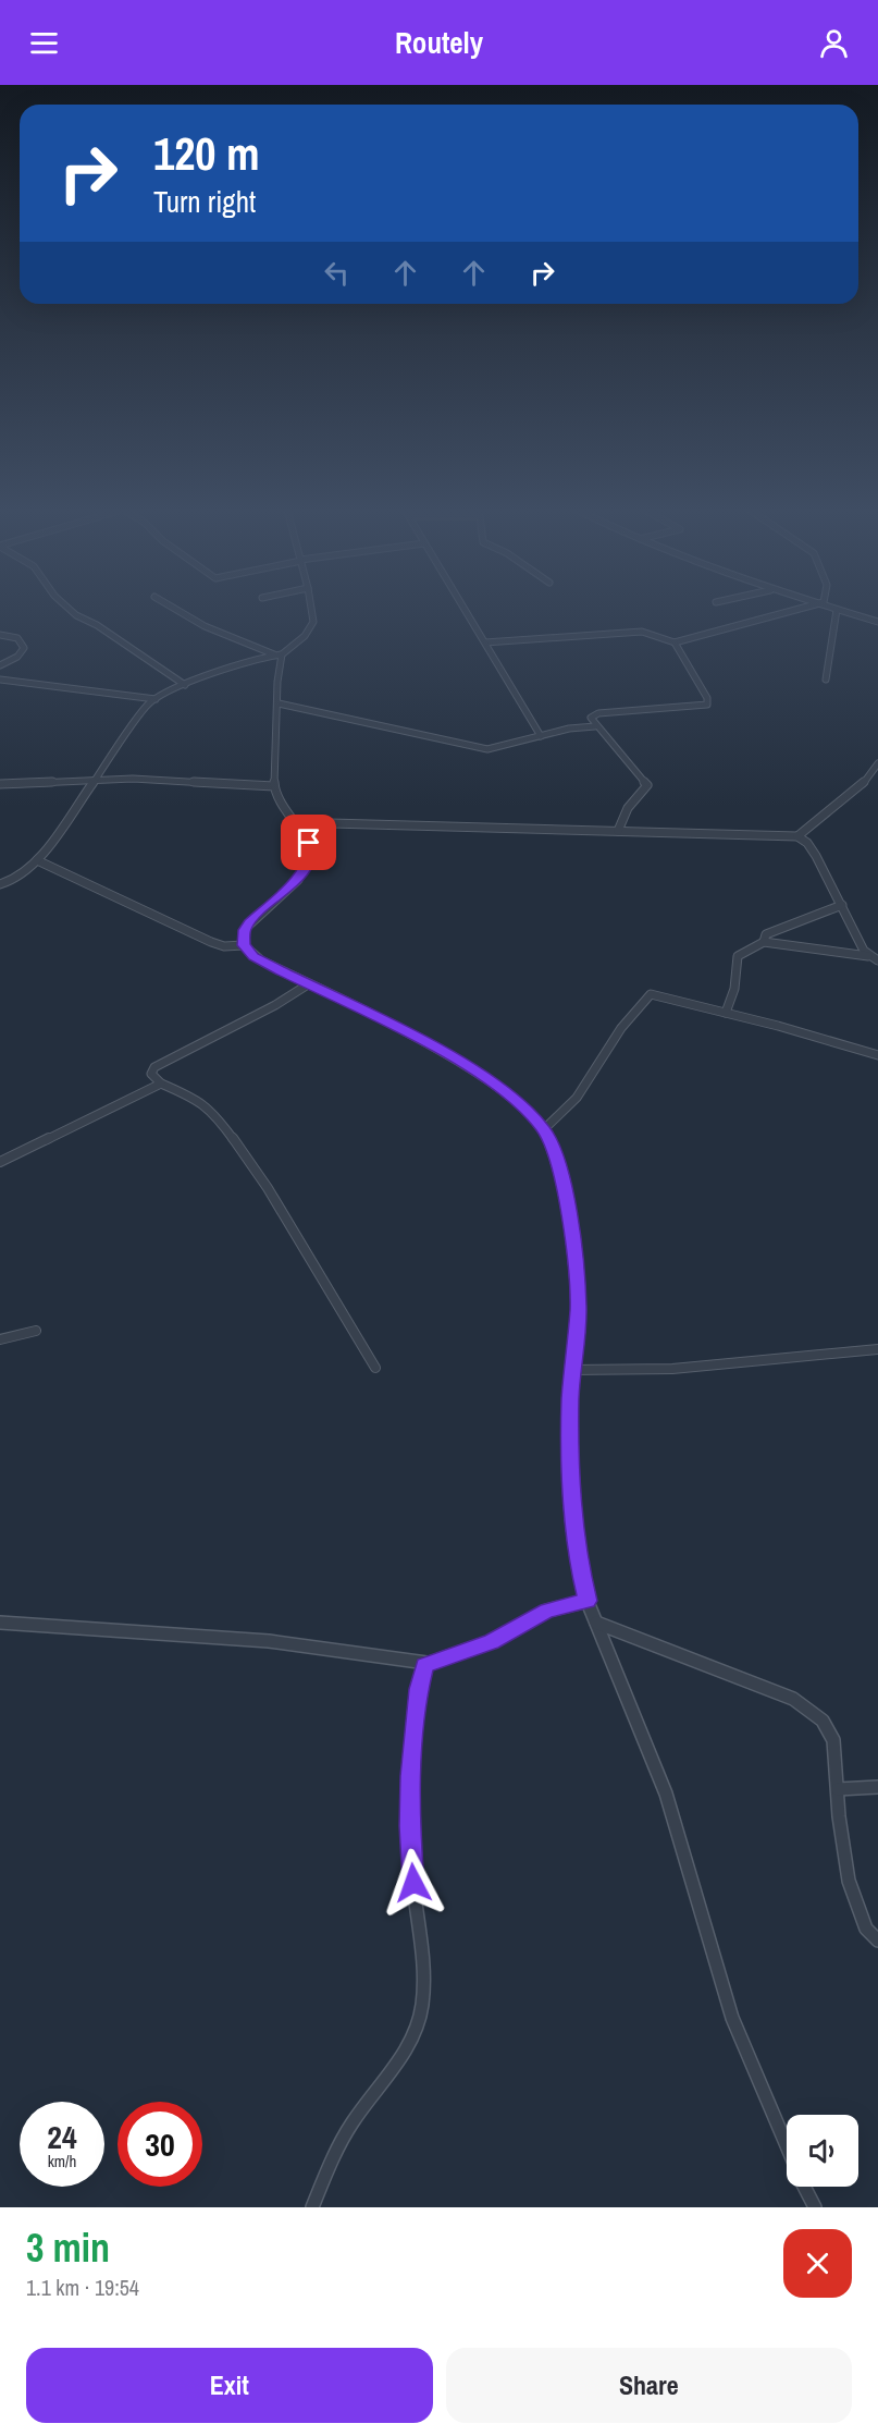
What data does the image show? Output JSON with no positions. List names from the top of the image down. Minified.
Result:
{"page":{"header":"Routely","turn":["120 m","Turn right"],"speed":"24 km/h","limit":"30","heading":["3 min","1.1 km · 19:54"],"buttons":["Exit","Share"]}}
